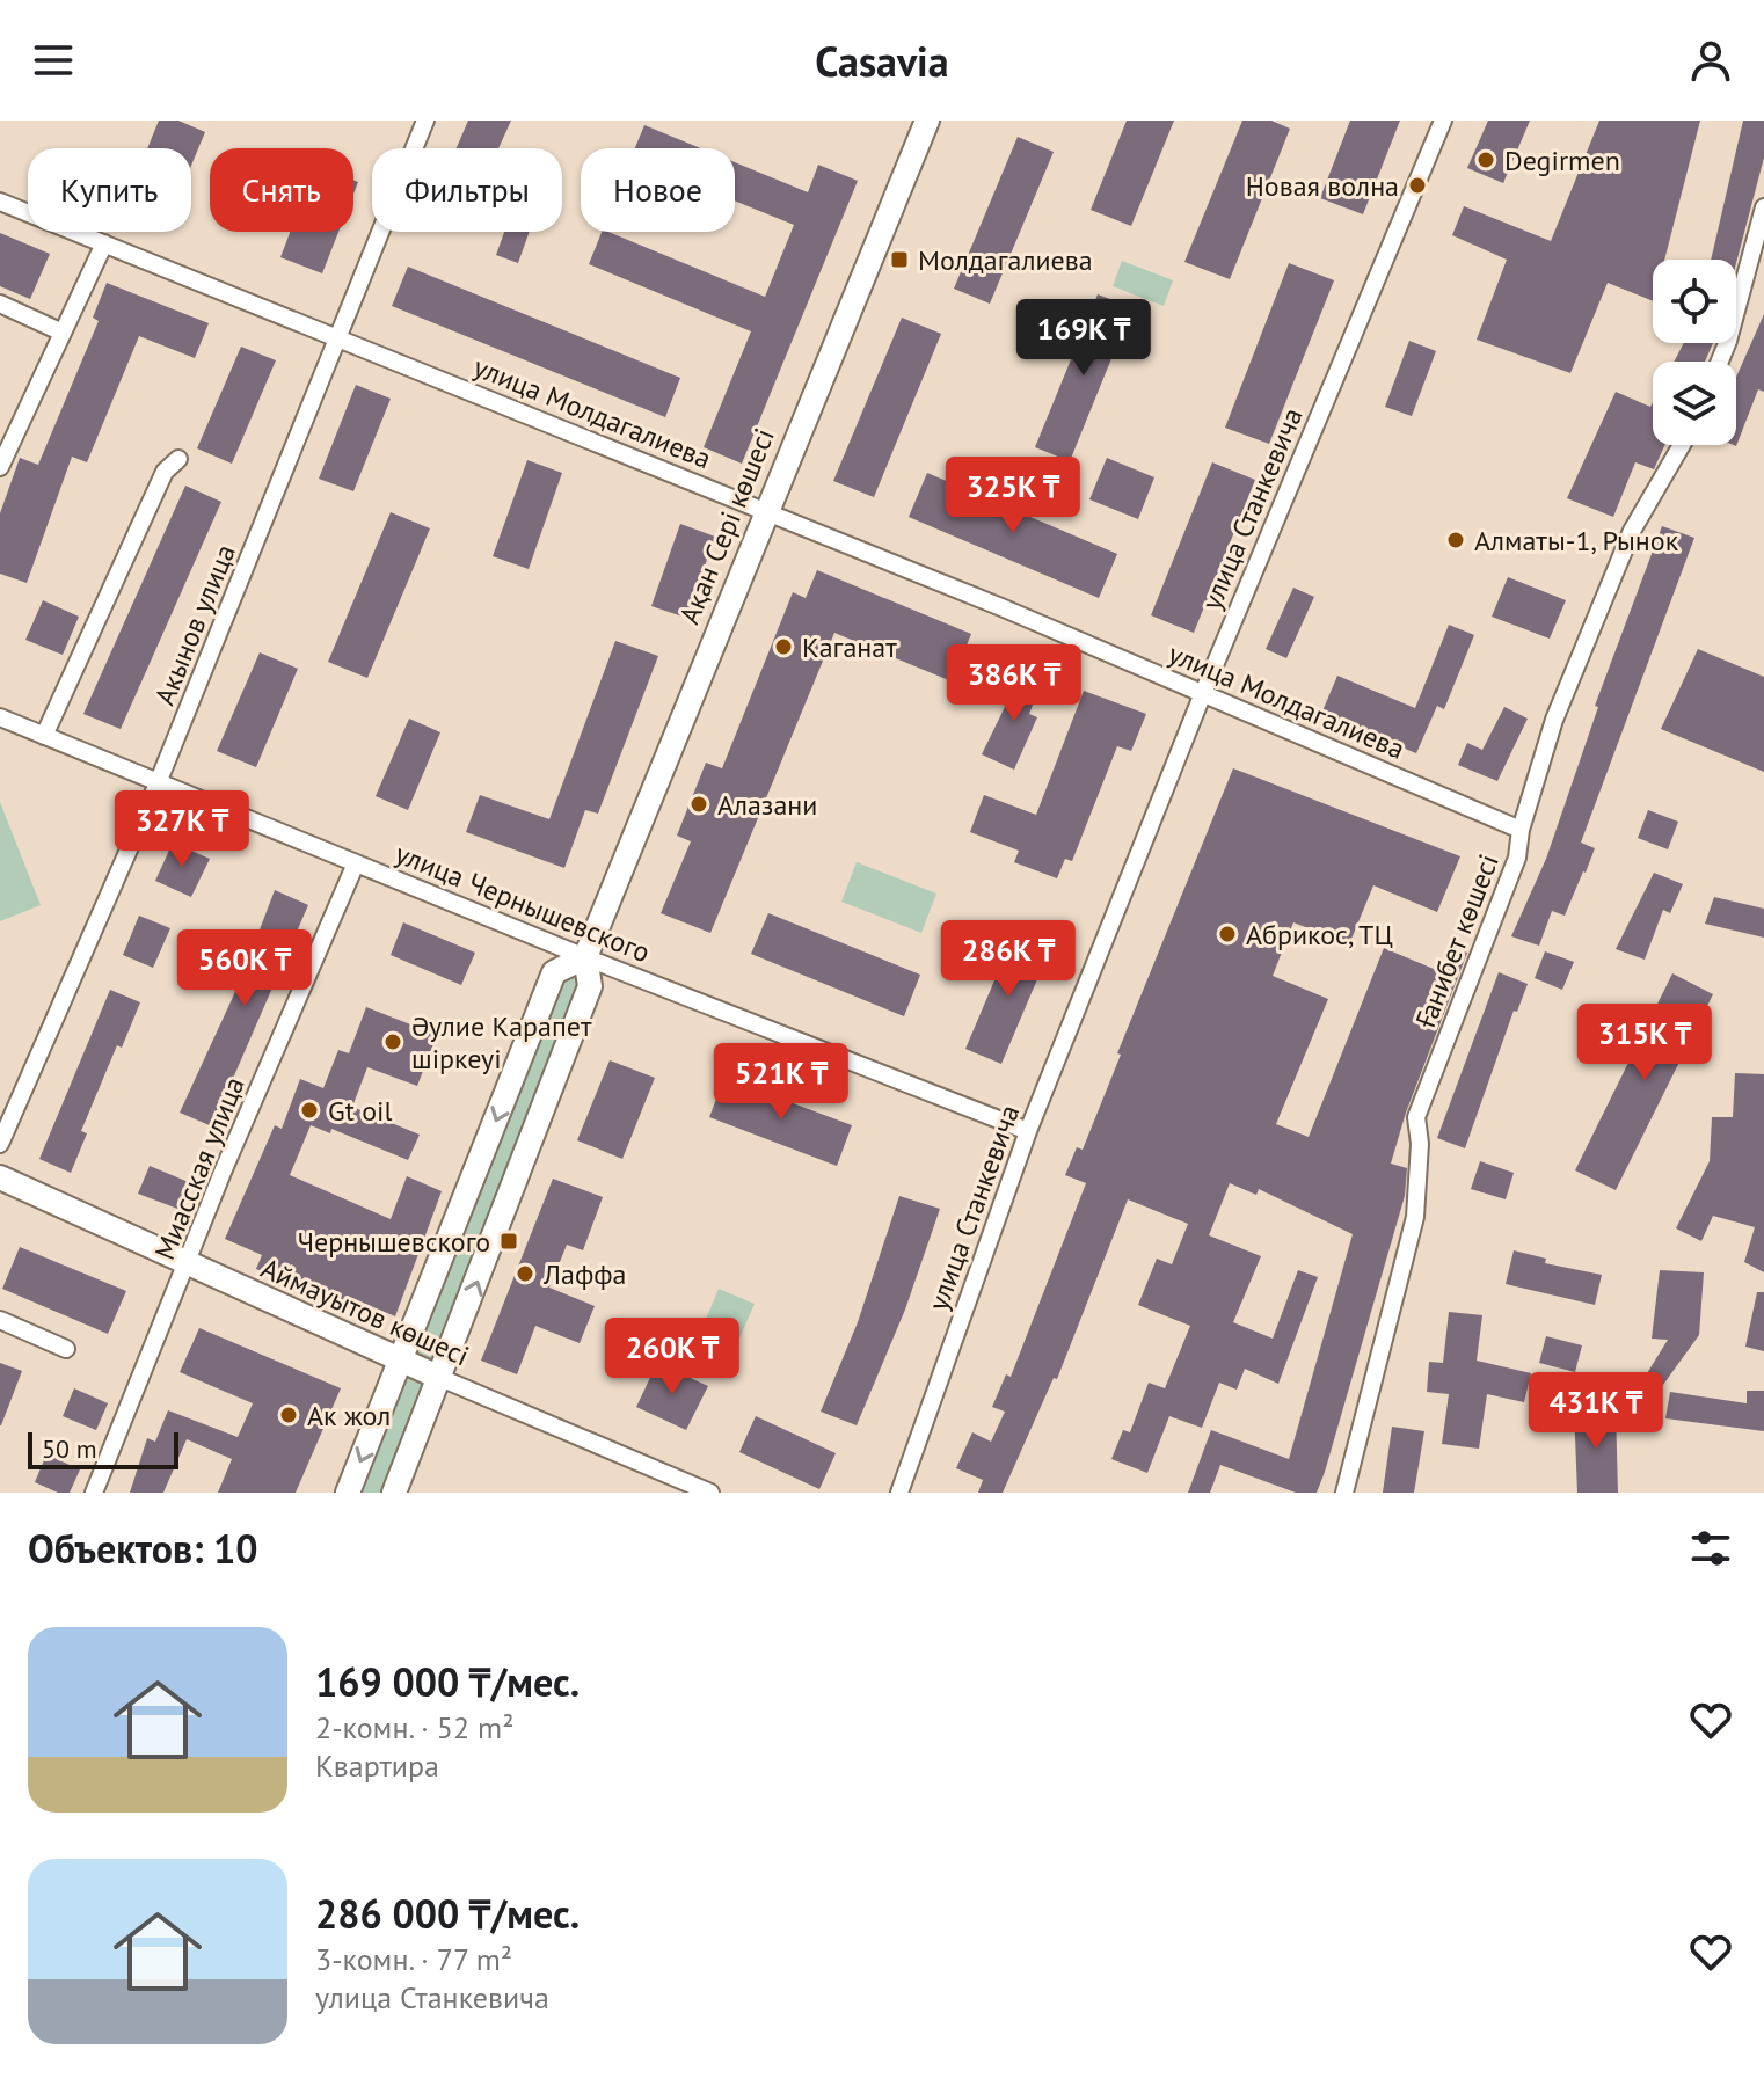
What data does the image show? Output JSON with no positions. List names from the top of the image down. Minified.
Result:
{"streets":{"street":["улица Молдагалиева","улица Станкевича","Ақан Сері көшесі","Акынов улица","улица Чернышевского","Ғанибет көшесі","Миасская улица","Аймауытов көшесі"]},"crossings":[["улица Молдагалиева","улица Станкевича"],["улица Молдагалиева","Ақан Сері көшесі"],["улица Молдагалиева","Акынов улица"],["улица Молдагалиева","Ғанибет көшесі"],["улица Станкевича","улица Чернышевского"],["Ақан Сері көшесі","улица Чернышевского"],["Ақан Сері көшесі","Аймауытов көшесі"],["Акынов улица","улица Чернышевского"],["улица Чернышевского","Миасская улица"],["Миасская улица","Аймауытов көшесі"]],"places":{"other":["Degirmen","Новая волна","Алматы-1, Рынок","Каганат","Алазани","Абрикос, ТЦ","Әулие Карапет шіркеуі","Gt oil","Лаффа","Ак жол"],"transit":["Молдагалиева","Чернышевского"]},"scale_bar":"50 m","page":{"header":"Casavia","chip":["Купить","Снять","Фильтры","Новое"],"price":["169K ₸","325K ₸","386K ₸","327K ₸","286K ₸","560K ₸","315K ₸","521K ₸","260K ₸","431K ₸"],"scale":"50 m","heading":"Объектов: 10","list":[{"name":"169 000 ₸/мес.","note":"2-комн. · 52 m² · Квартира"},{"name":"286 000 ₸/мес.","note":"3-комн. · 77 m² · улица Станкевича"}]}}
